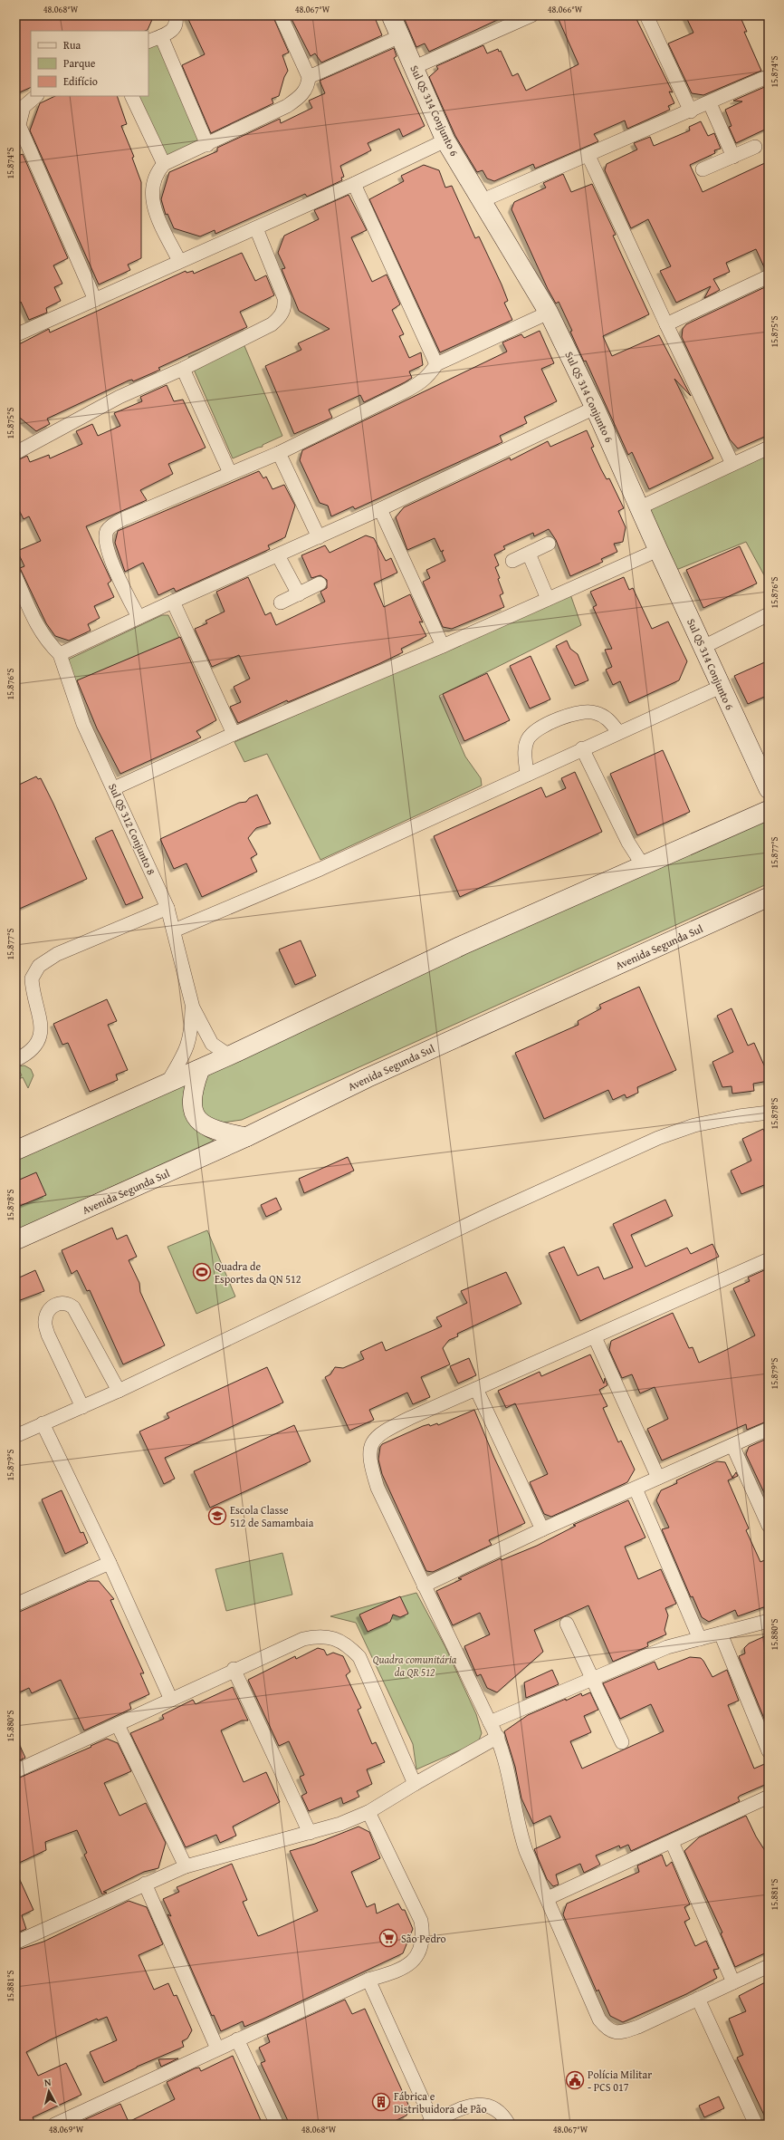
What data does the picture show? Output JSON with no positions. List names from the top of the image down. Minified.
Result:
{"streets":{"main road":["Sul QS 314 Conjunto 6","Avenida Segunda Sul"],"street":["Sul QS 312 Conjunto 8"]},"parks":["Quadra comunitária da QR 512"],"places":{"sports":["Quadra de Esportes da QN 512"],"school or university":["Escola Classe 512 de Samambaia"],"supermarket":["São Pedro"],"public building":["Polícia Militar - PCS 017"],"building":["Fábrica e Distribuidora de Pão"]},"legend":["Rua","Parque","Edifício"],"north":"top","coordinates":["48.068°W","48.067°W","48.066°W","15.874°S","15.875°S","15.876°S","15.877°S","15.878°S","15.879°S","15.880°S","15.881°S","48.069°W"]}
